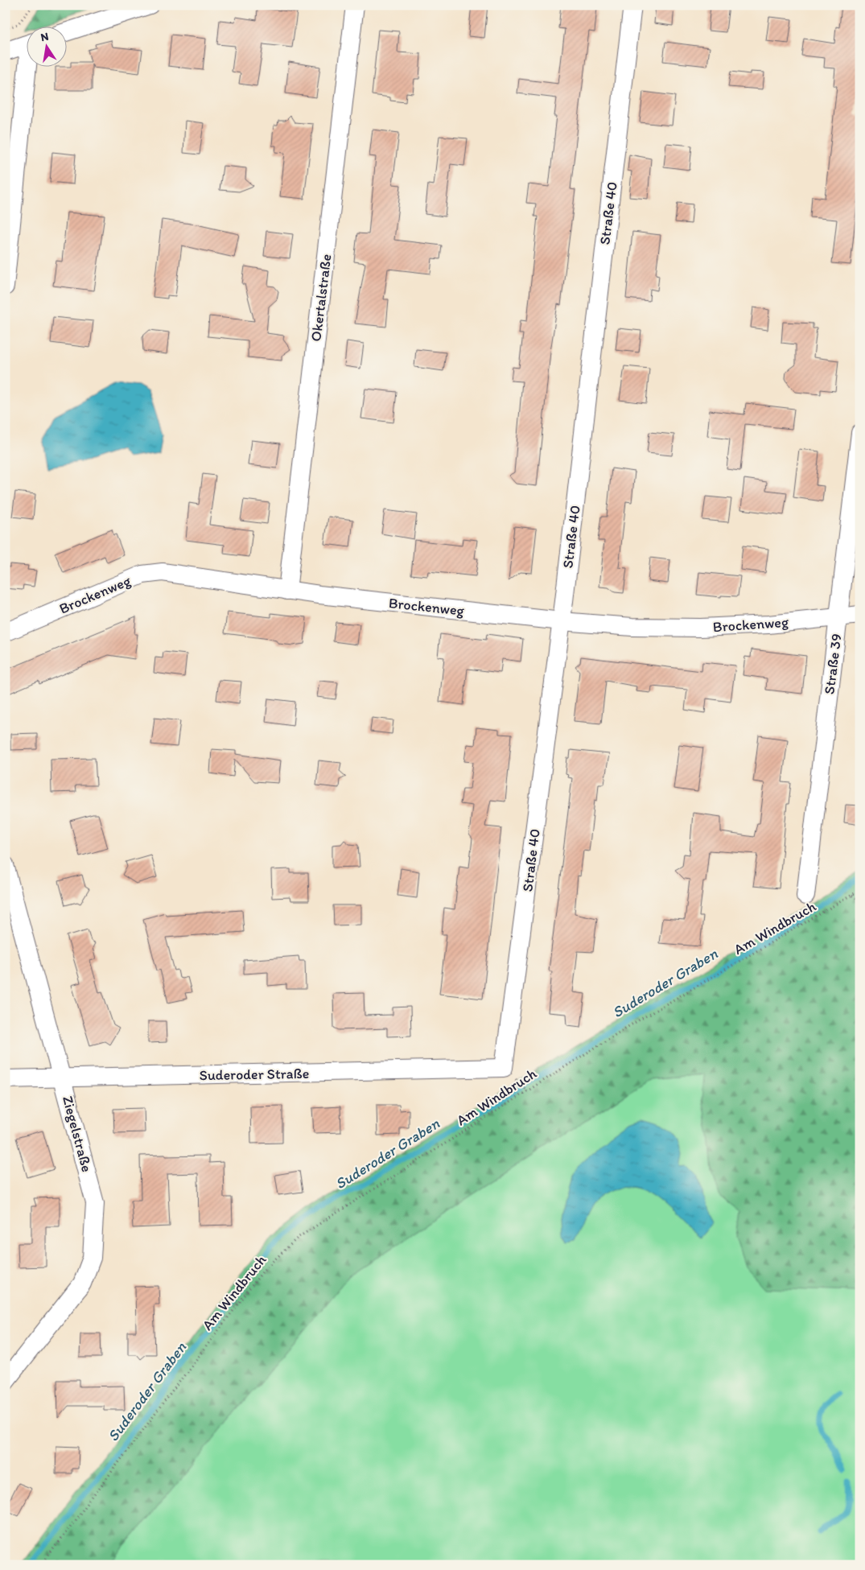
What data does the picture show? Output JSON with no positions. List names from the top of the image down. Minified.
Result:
{"streets":{"street":["Straße 40","Okertalstraße","Brockenweg","Straße 39","Suderoder Straße","Ziegelstraße"],"path":["Am Windbruch"]},"crossings":[["Straße 40","Brockenweg"],["Straße 40","Suderoder Straße"],["Okertalstraße","Brockenweg"],["Brockenweg","Straße 39"],["Suderoder Straße","Ziegelstraße"]],"water":["Suderoder Graben"],"north":"top"}
